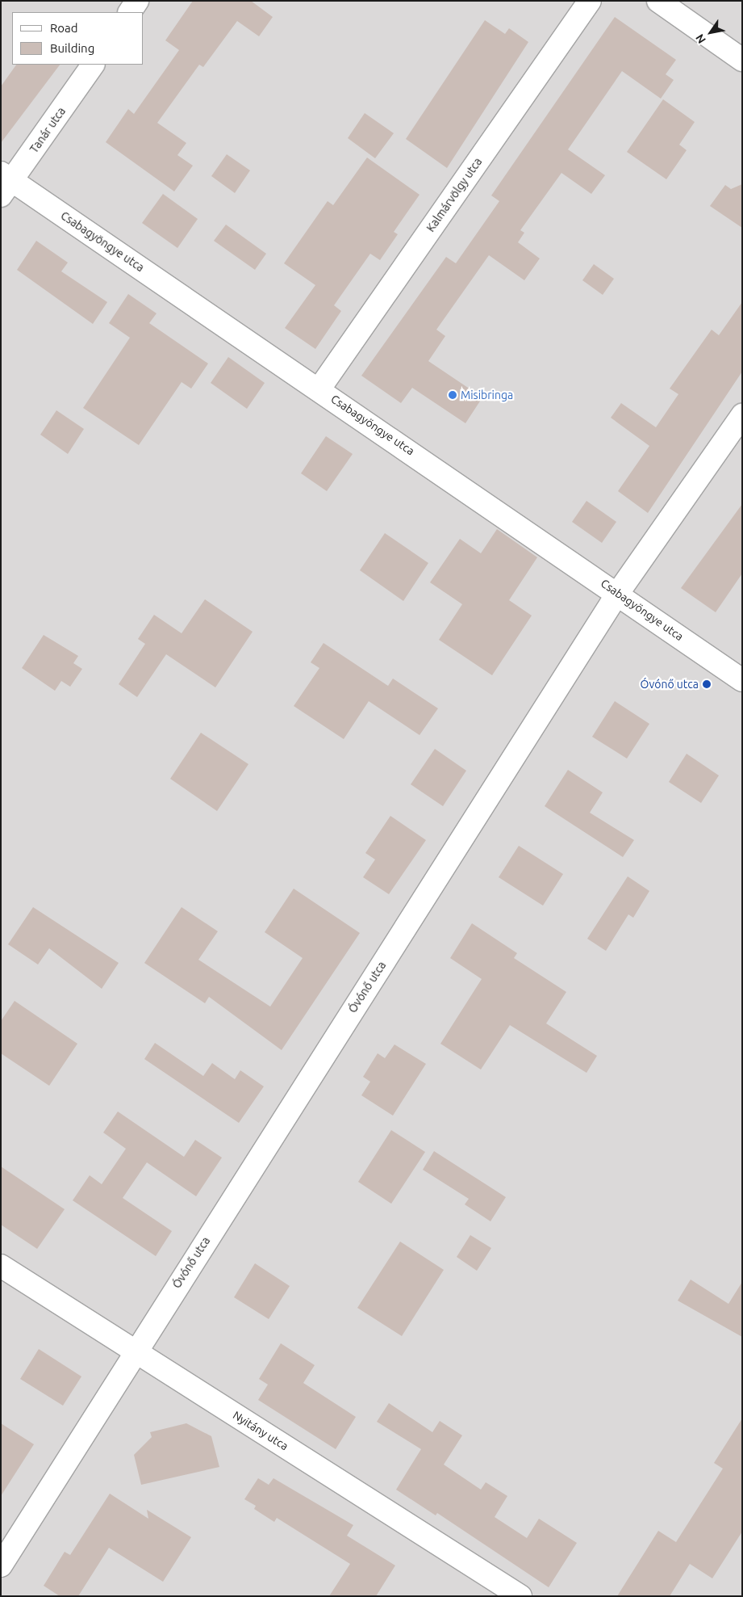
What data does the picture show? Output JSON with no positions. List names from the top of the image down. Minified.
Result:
{"streets":{"street":["Tanár utca","Kalmárvölgy utca","Csabagyöngye utca","Óvónő utca","Nyitány utca"]},"crossings":[["Tanár utca","Csabagyöngye utca"],["Kalmárvölgy utca","Csabagyöngye utca"],["Csabagyöngye utca","Óvónő utca"],["Óvónő utca","Nyitány utca"]],"places":["Misibringa","Óvónő utca"],"legend":["Road","Building"],"north":"bottom left"}
